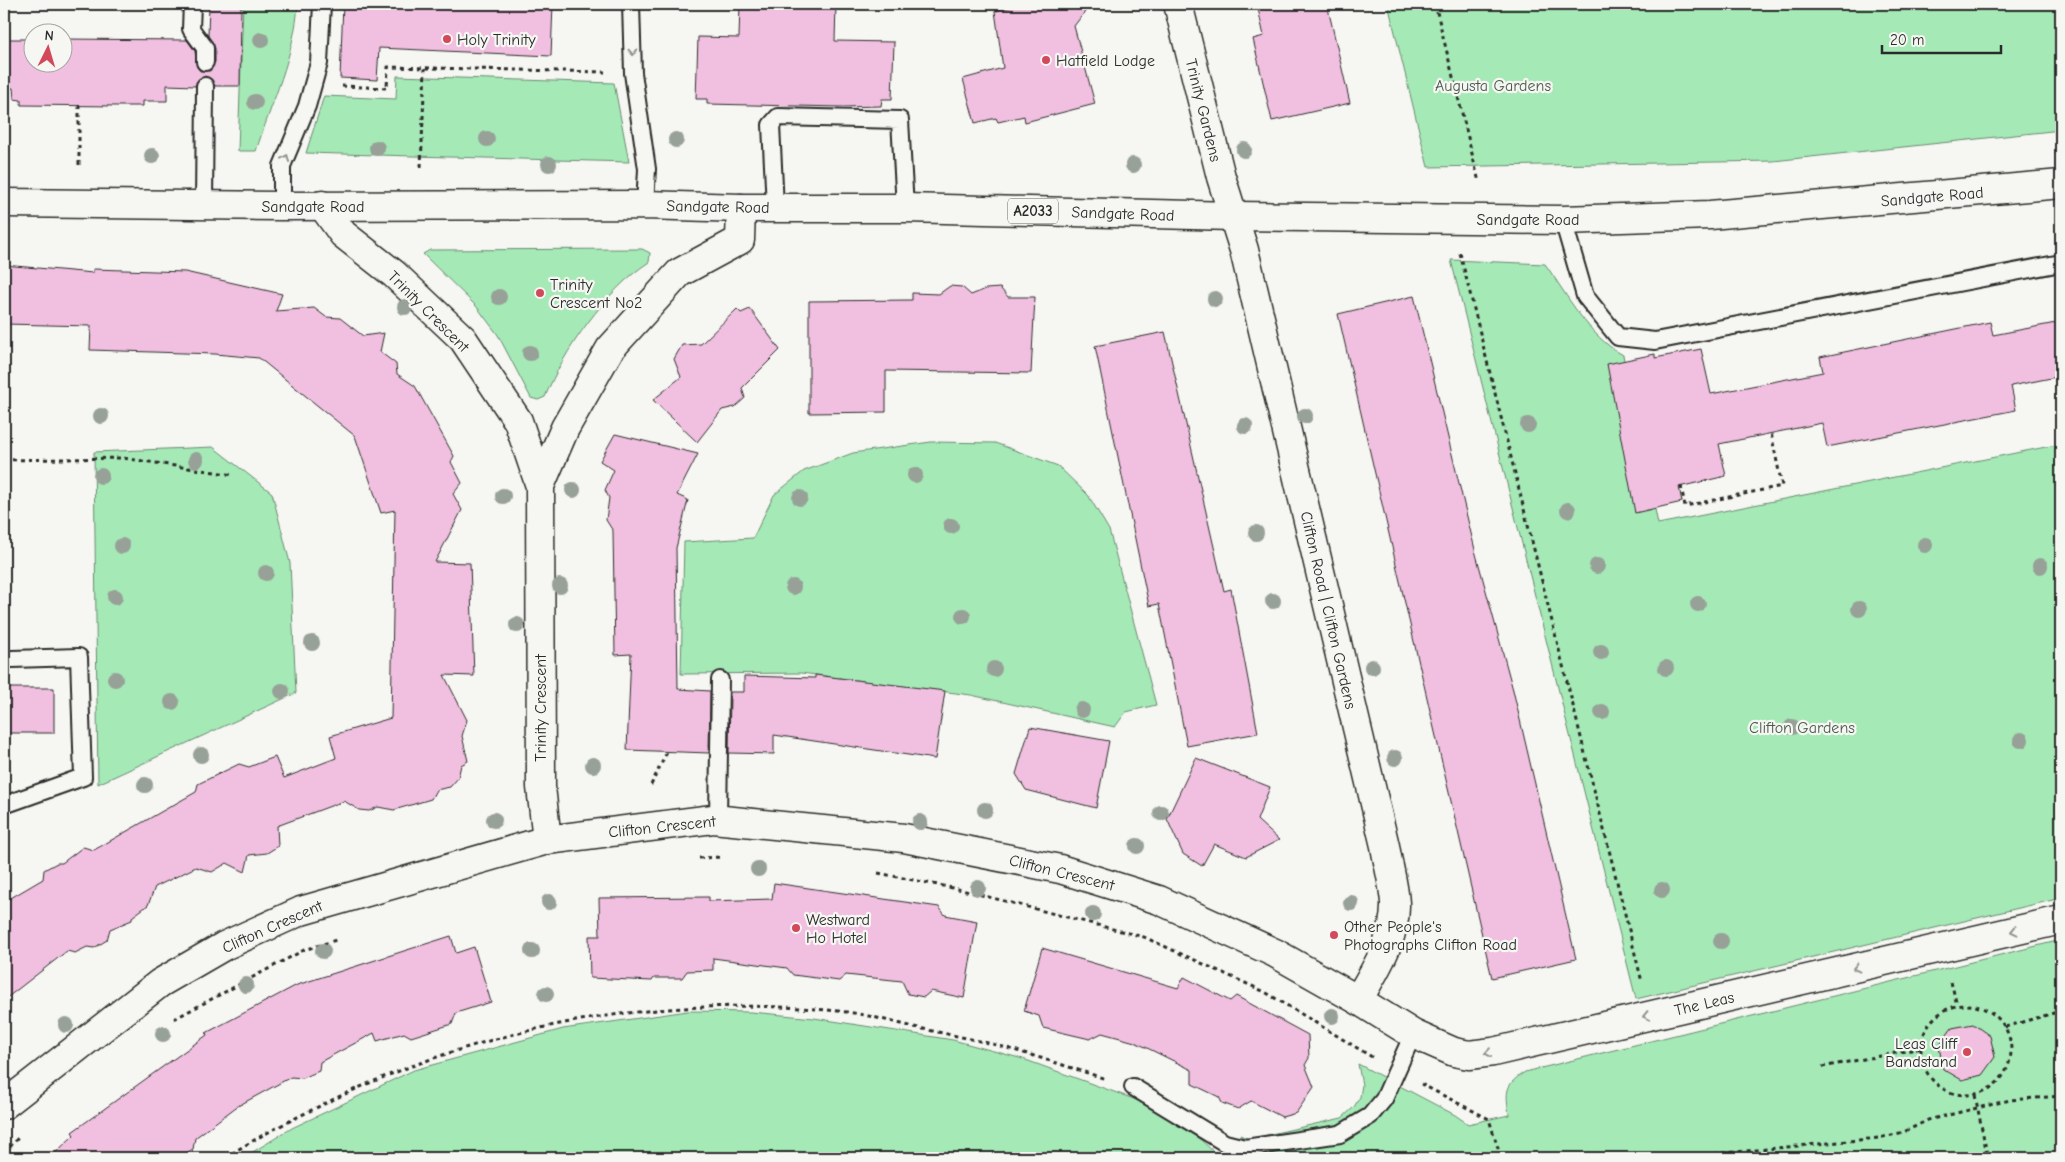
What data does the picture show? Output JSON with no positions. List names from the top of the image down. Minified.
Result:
{"streets":{"street":["Trinity Gardens","Sandgate Road","A2033","Trinity Crescent","Clifton Road | Clifton Gardens","Clifton Crescent","The Leas"]},"crossings":[["Trinity Gardens","Sandgate Road"],["Trinity Gardens","Clifton Road | Clifton Gardens"],["Sandgate Road","Trinity Crescent"],["Sandgate Road","Clifton Road | Clifton Gardens"],["Trinity Crescent","Clifton Crescent"],["Clifton Road | Clifton Gardens","Clifton Crescent"],["Clifton Road | Clifton Gardens","The Leas"],["Clifton Crescent","The Leas"]],"one_way":["The Leas"],"parks":["Augusta Gardens","Clifton Gardens"],"places":["Holy Trinity","Hatfield Lodge","Trinity Crescent No2","Westward Ho Hotel","Other People's Photographs Clifton Road","Leas Cliff Bandstand"],"scale_bar":"20 m","north":"top"}
